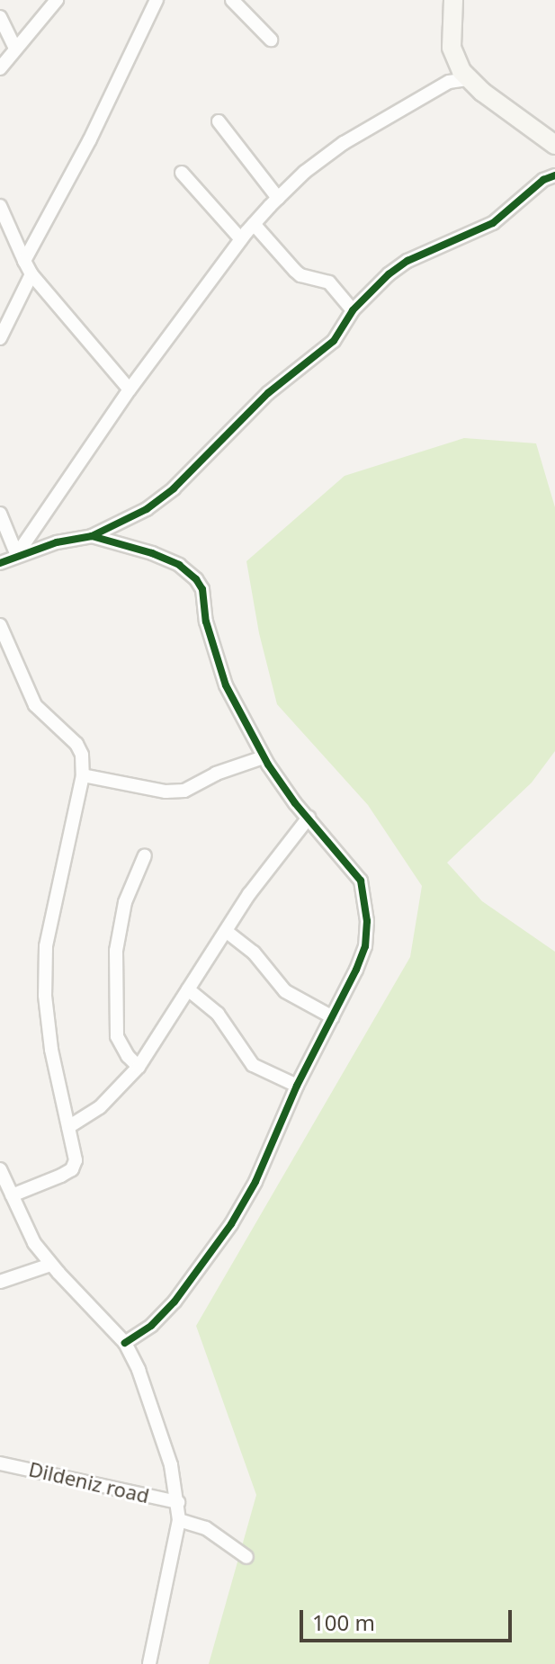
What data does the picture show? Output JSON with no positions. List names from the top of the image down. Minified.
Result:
{"streets":{"street":["Dildeniz road"]},"scale_bar":"100 m"}
